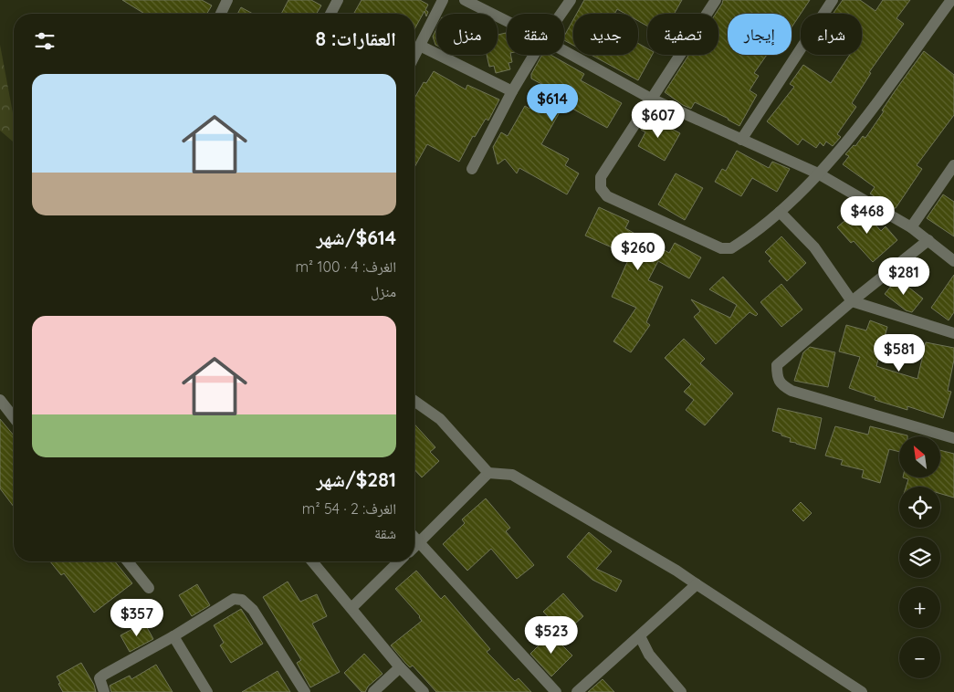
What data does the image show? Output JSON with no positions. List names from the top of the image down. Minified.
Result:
{"north":"top left","page":{"chip":["شراء","إيجار","تصفية","جديد","شقة","منزل"],"heading":"العقارات: 8","list":[{"name":"$614/شهر","note":"الغرف: 4 · 100 m² · منزل"},{"name":"$281/شهر","note":"الغرف: 2 · 54 m² · شقة"}],"price":["$614","$607","$468","$260","$281","$581","$357","$523"],"map_buttons":["+","−"]}}
